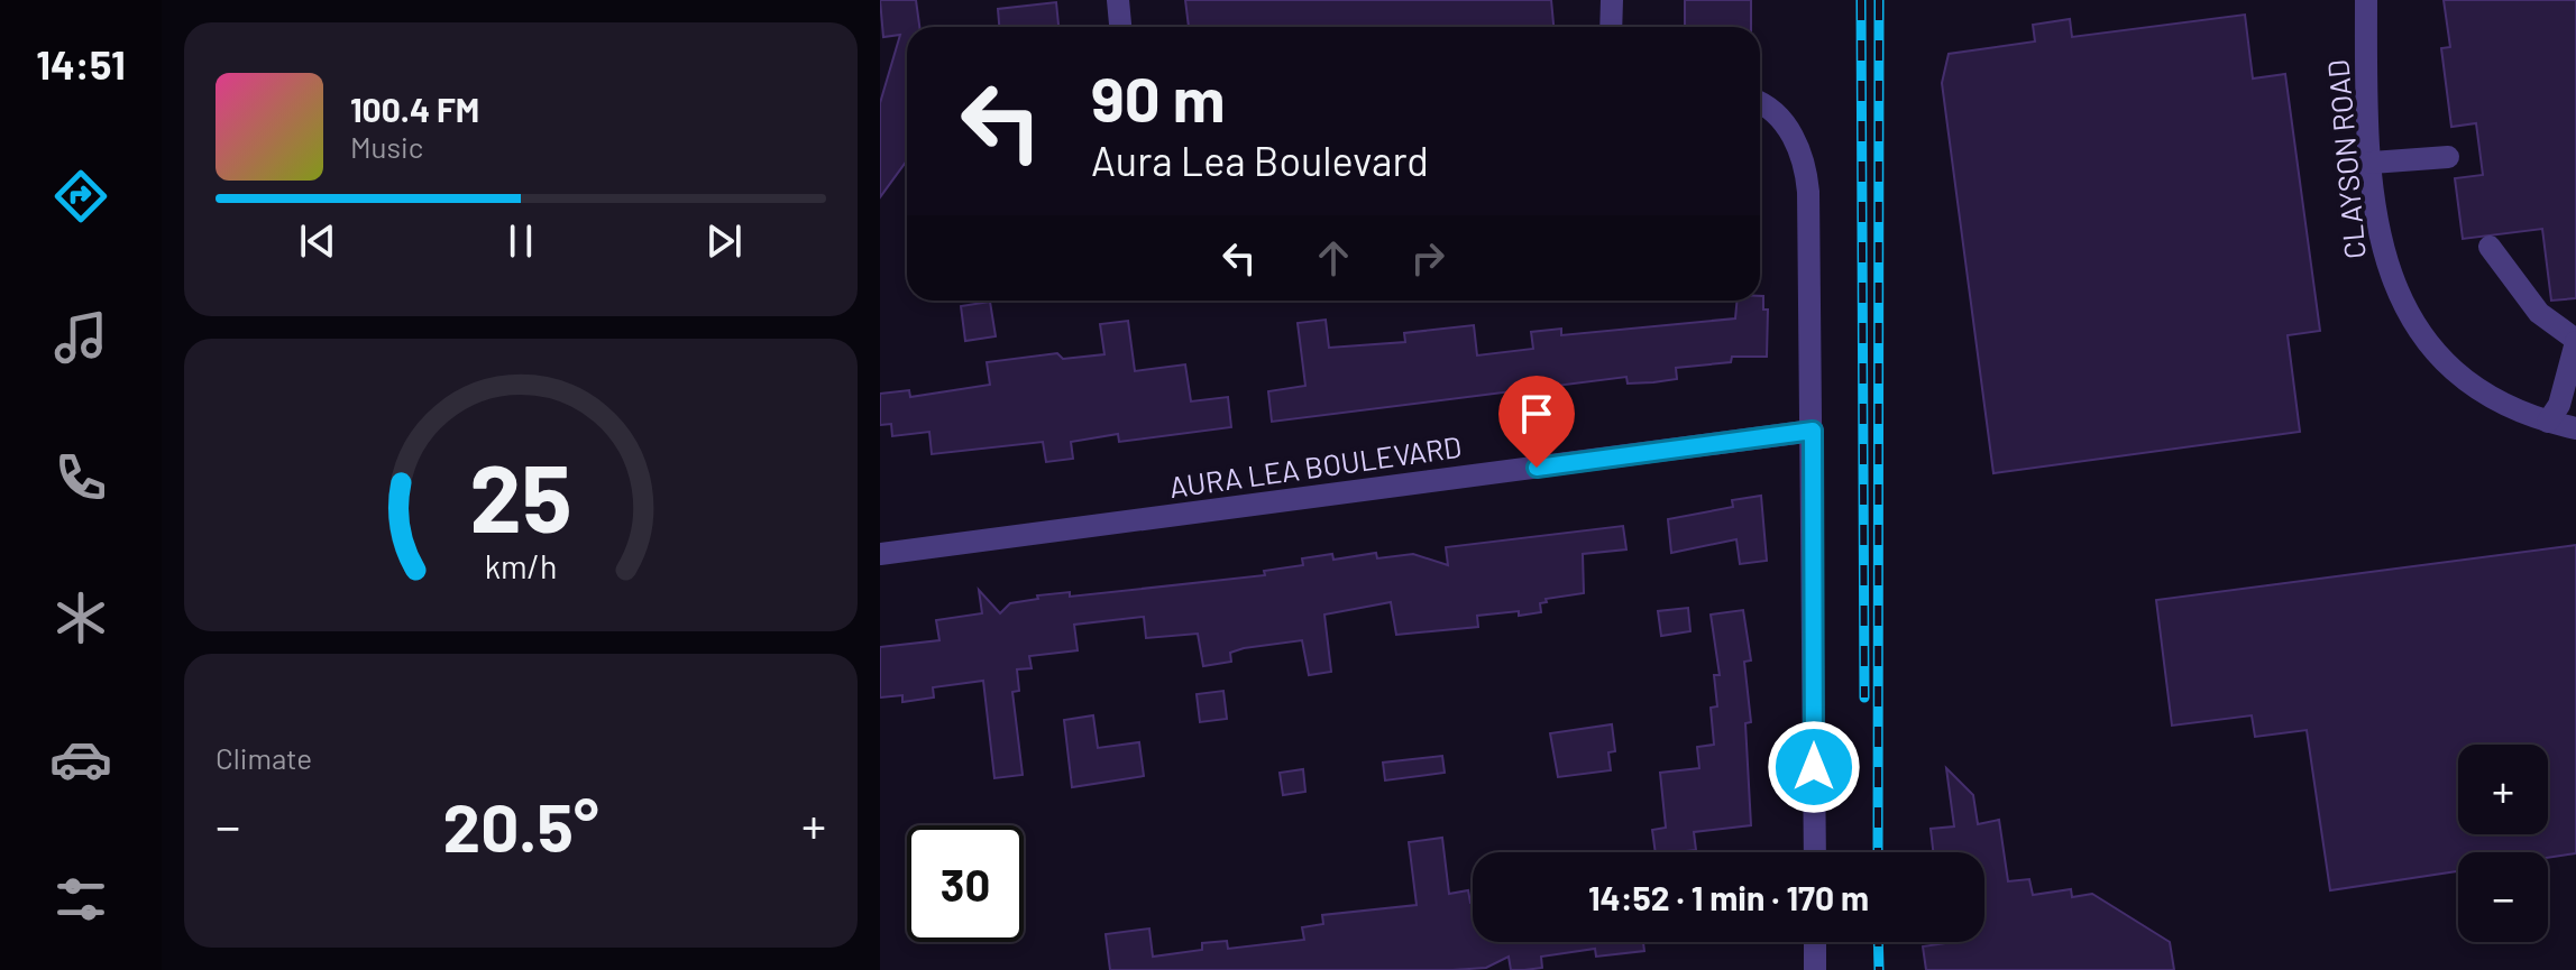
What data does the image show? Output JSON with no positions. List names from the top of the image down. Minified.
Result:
{"streets":{"street":["CLAYSON ROAD","AURA LEA BOULEVARD"]},"page":{"tabs":"14:51","turn":["90 m","Aura Lea Boulevard"],"song":["100.4 FM","Music"],"tile":"Climate","map_buttons":["+","−"],"heat":["−","20.5°","+"],"limit":"30","trip":"14:52 · 1 min · 170 m","gauge":["25","km/h"]}}
